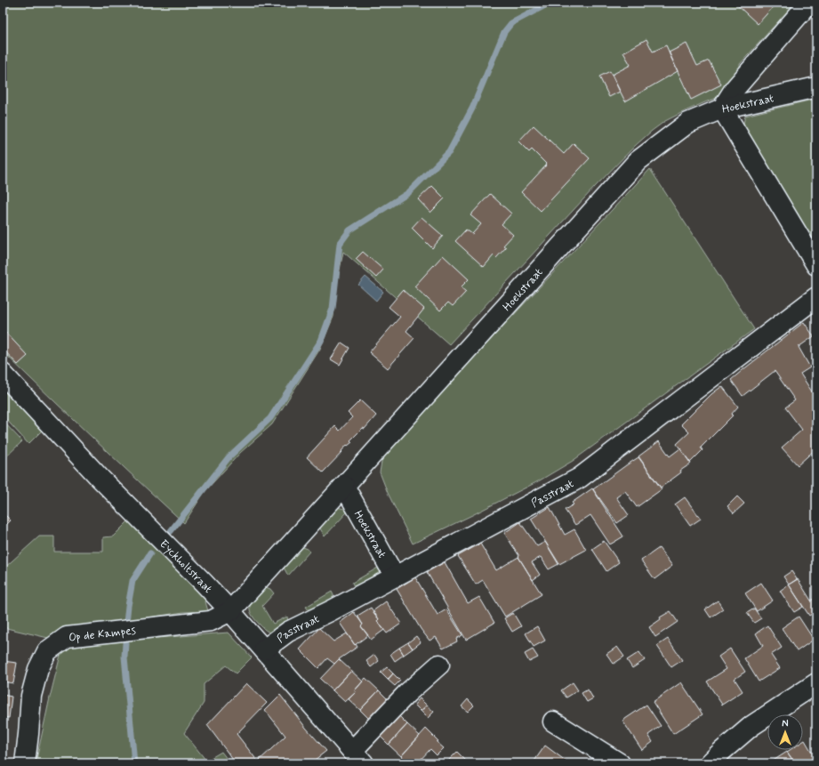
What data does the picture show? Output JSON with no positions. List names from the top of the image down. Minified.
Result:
{"streets":{"street":["Hoekstraat","Passtraat","Eyckholtstraat","Op de Kampes"]},"crossings":[["Hoekstraat","Passtraat"],["Passtraat","Eyckholtstraat"],["Eyckholtstraat","Op de Kampes"]],"north":"top"}
